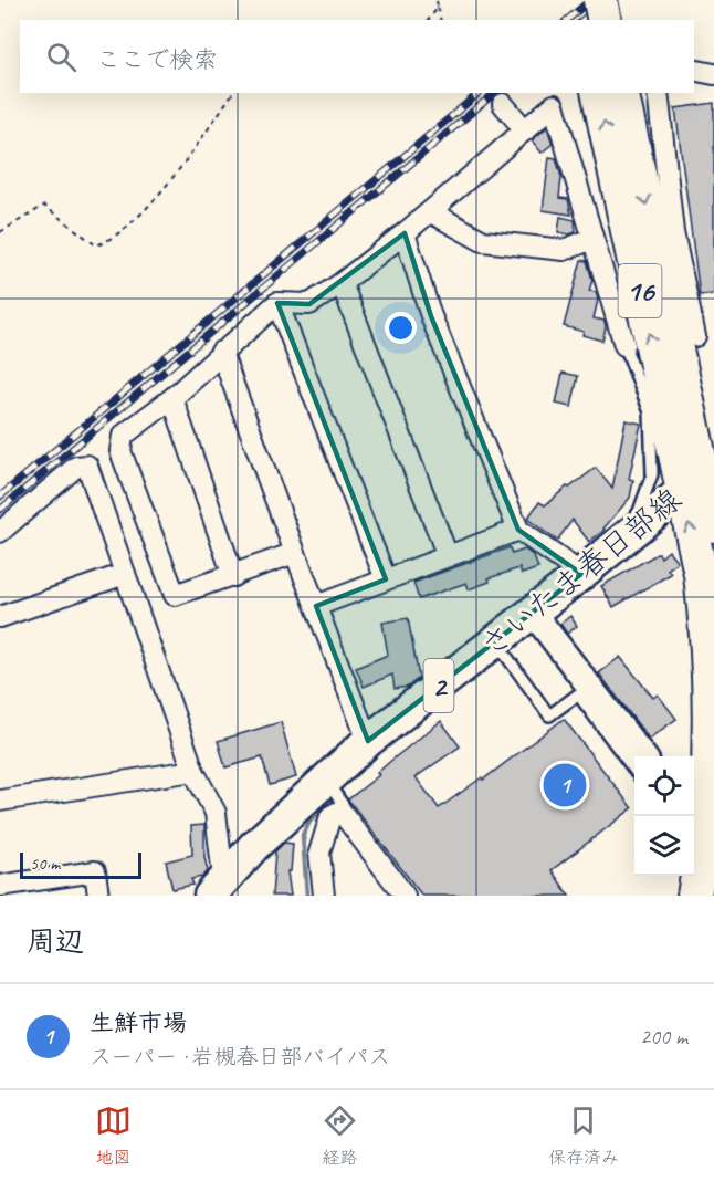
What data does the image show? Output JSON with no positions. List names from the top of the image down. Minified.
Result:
{"streets":{"highway":["16"],"main road":["さいたま春日部線","2"]},"crossings":[["16","さいたま春日部線"]],"scale_bar":"50 m","page":{"search":"ここで検索","pins":"1","scale":"50 m","heading":"周辺","list":[{"mark":"1","name":"生鮮市場","note":"スーパー · 岩槻春日部バイパス","value":"200 m"}],"nav":["地図","経路","保存済み"]}}
